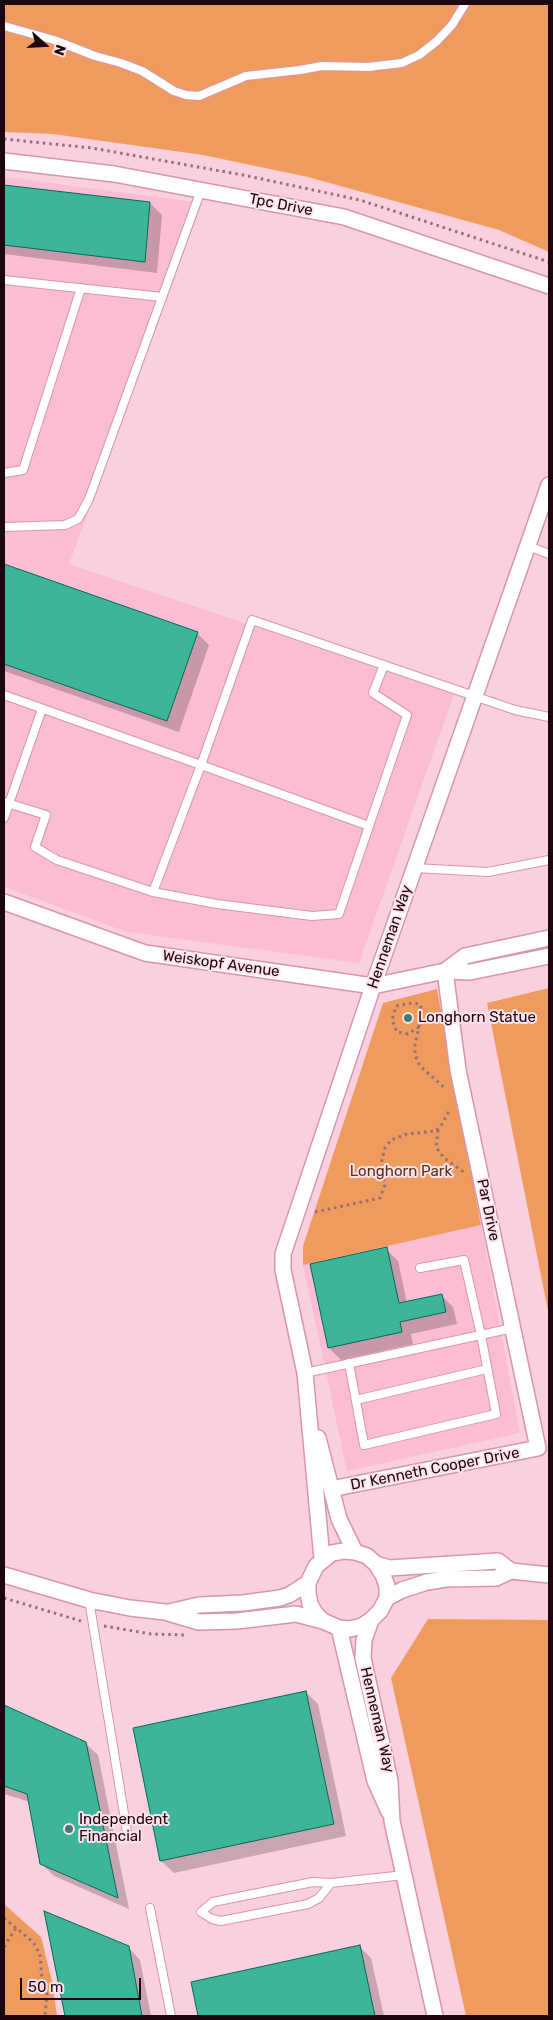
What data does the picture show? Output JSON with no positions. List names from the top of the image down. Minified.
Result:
{"streets":{"street":["Tpc Drive","Henneman Way","Weiskopf Avenue","Par Drive","Dr Kenneth Cooper Drive"]},"crossings":[["Henneman Way","Weiskopf Avenue"],["Henneman Way","Dr Kenneth Cooper Drive"],["Weiskopf Avenue","Par Drive"],["Par Drive","Dr Kenneth Cooper Drive"]],"parks":["Longhorn Park"],"places":["Longhorn Statue","Independent Financial"],"scale_bar":"50 m","north":"right"}
